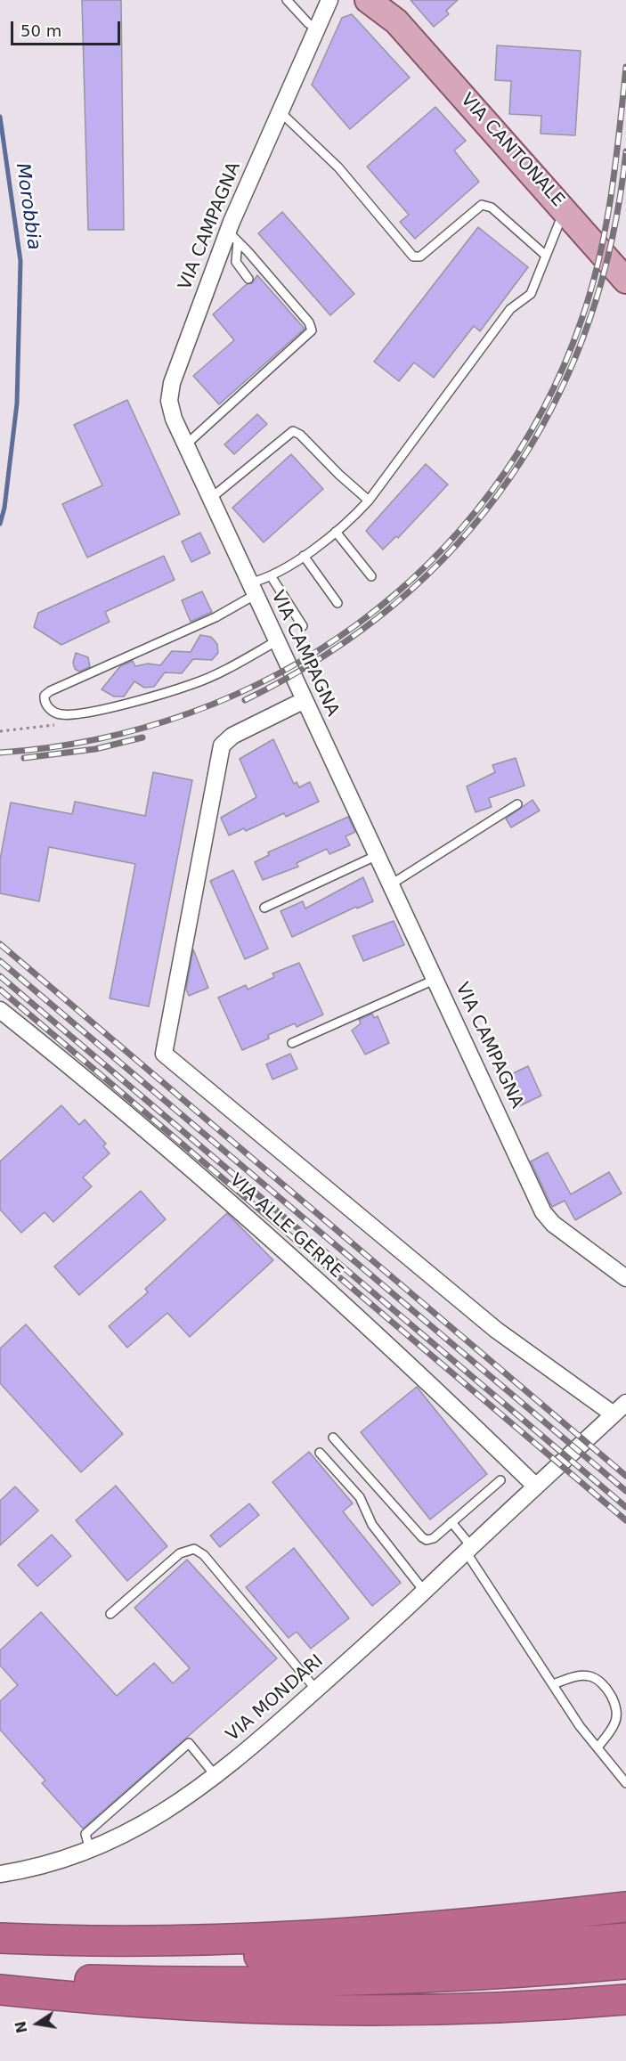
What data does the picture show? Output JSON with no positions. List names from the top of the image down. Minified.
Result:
{"streets":{"main road":["VIA CANTONALE"],"street":["VIA CAMPAGNA","VIA ALLE GERRE","VIA MONDARI"]},"crossings":[["VIA ALLE GERRE","VIA MONDARI"]],"water":["Morobbia"],"scale_bar":"50 m","north":"left"}
